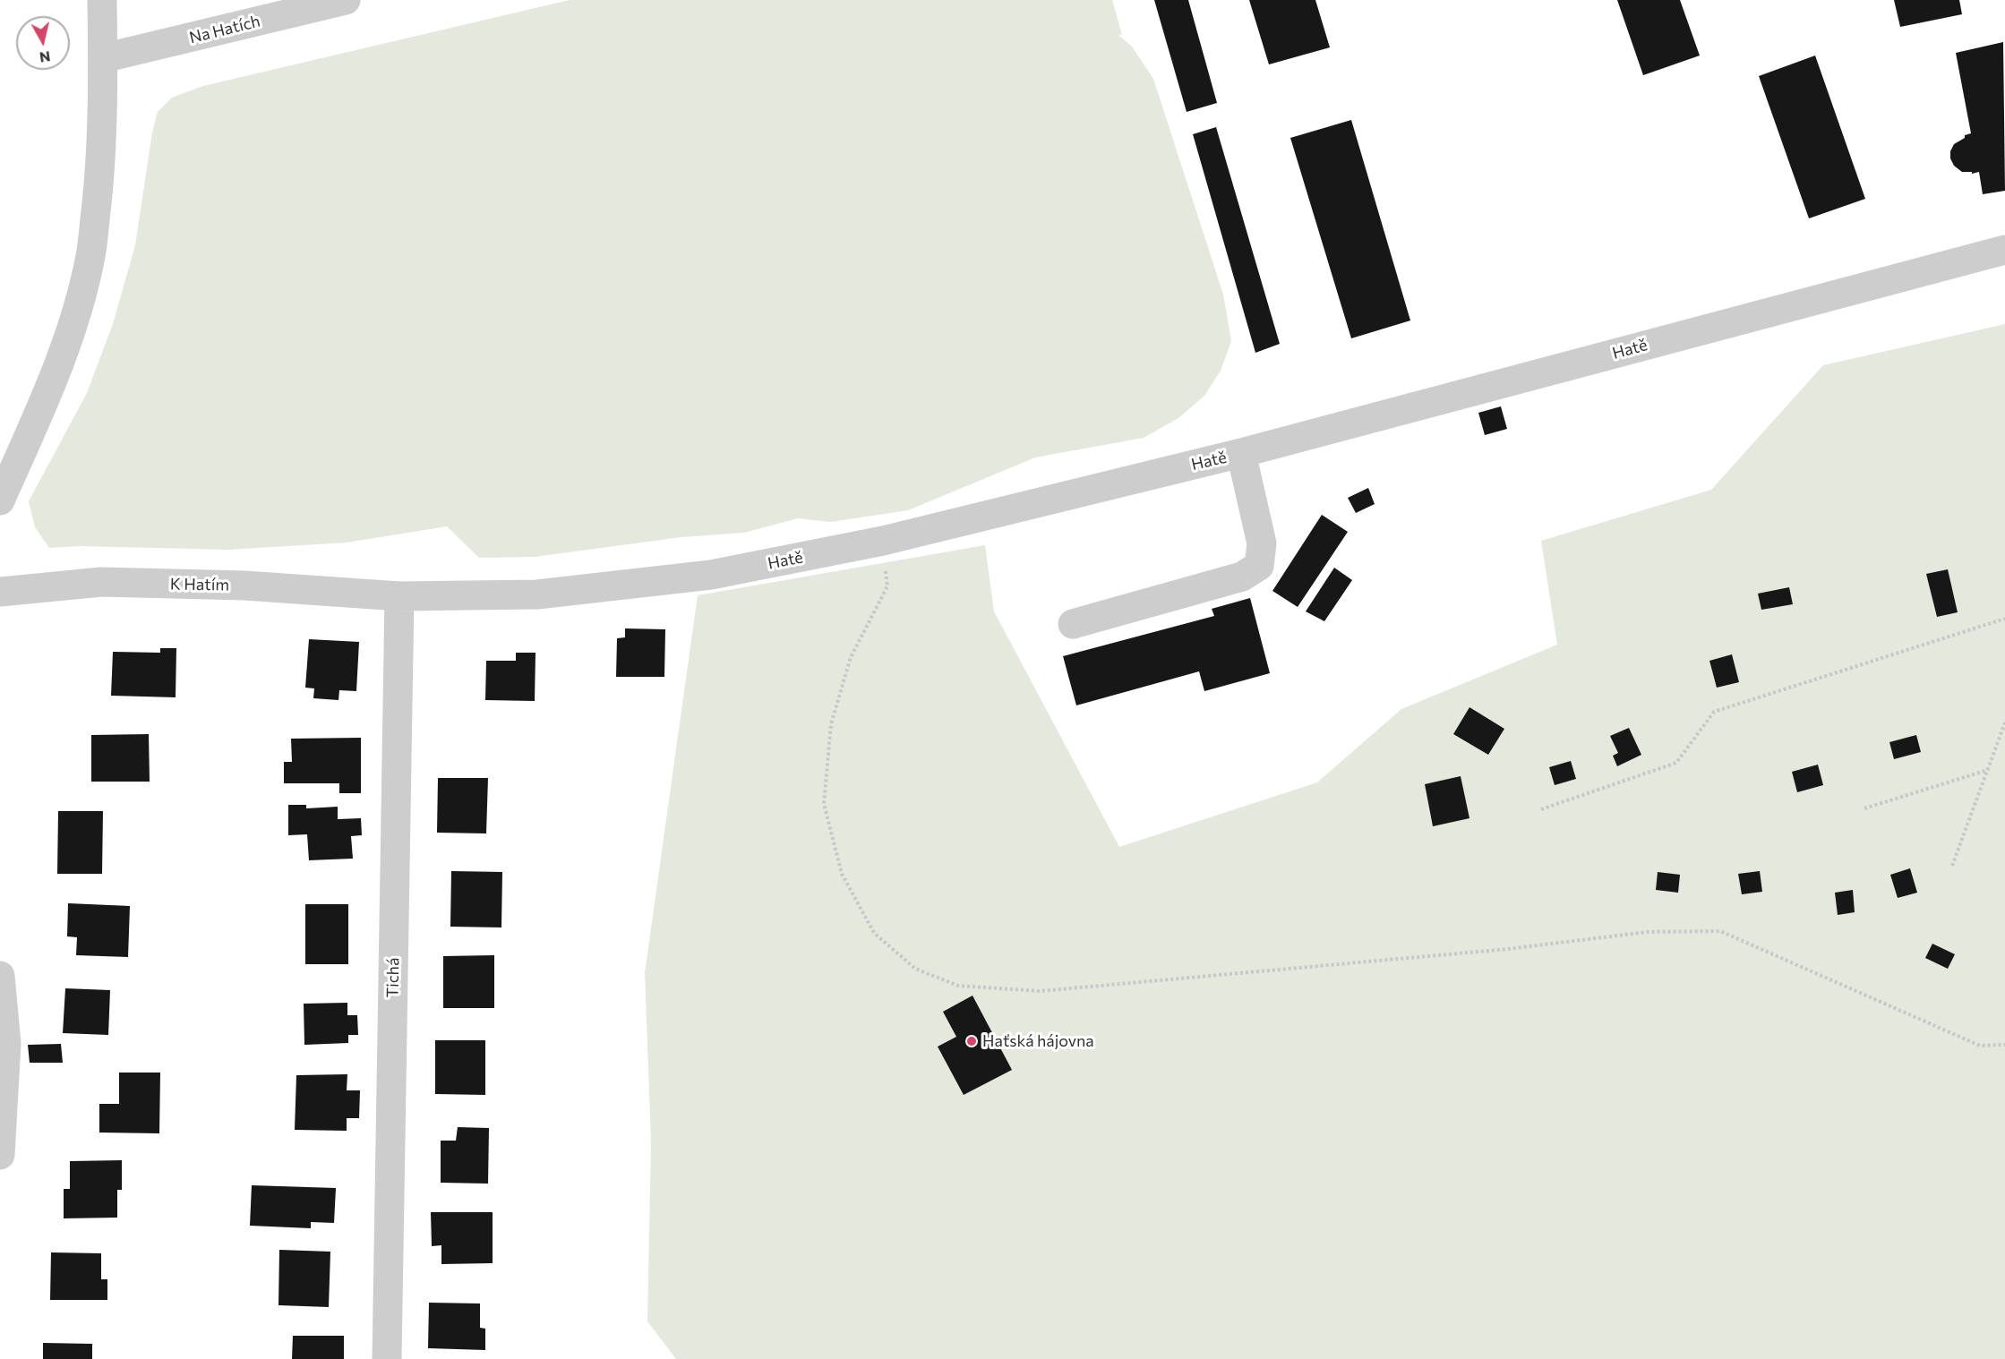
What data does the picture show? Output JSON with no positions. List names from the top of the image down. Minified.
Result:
{"streets":{"street":["Na Hatích","Hatě","K Hatím","Tichá"]},"crossings":[["Hatě","K Hatím"],["Hatě","Tichá"],["K Hatím","Tichá"]],"places":["Haťská hájovna"],"north":"bottom"}
